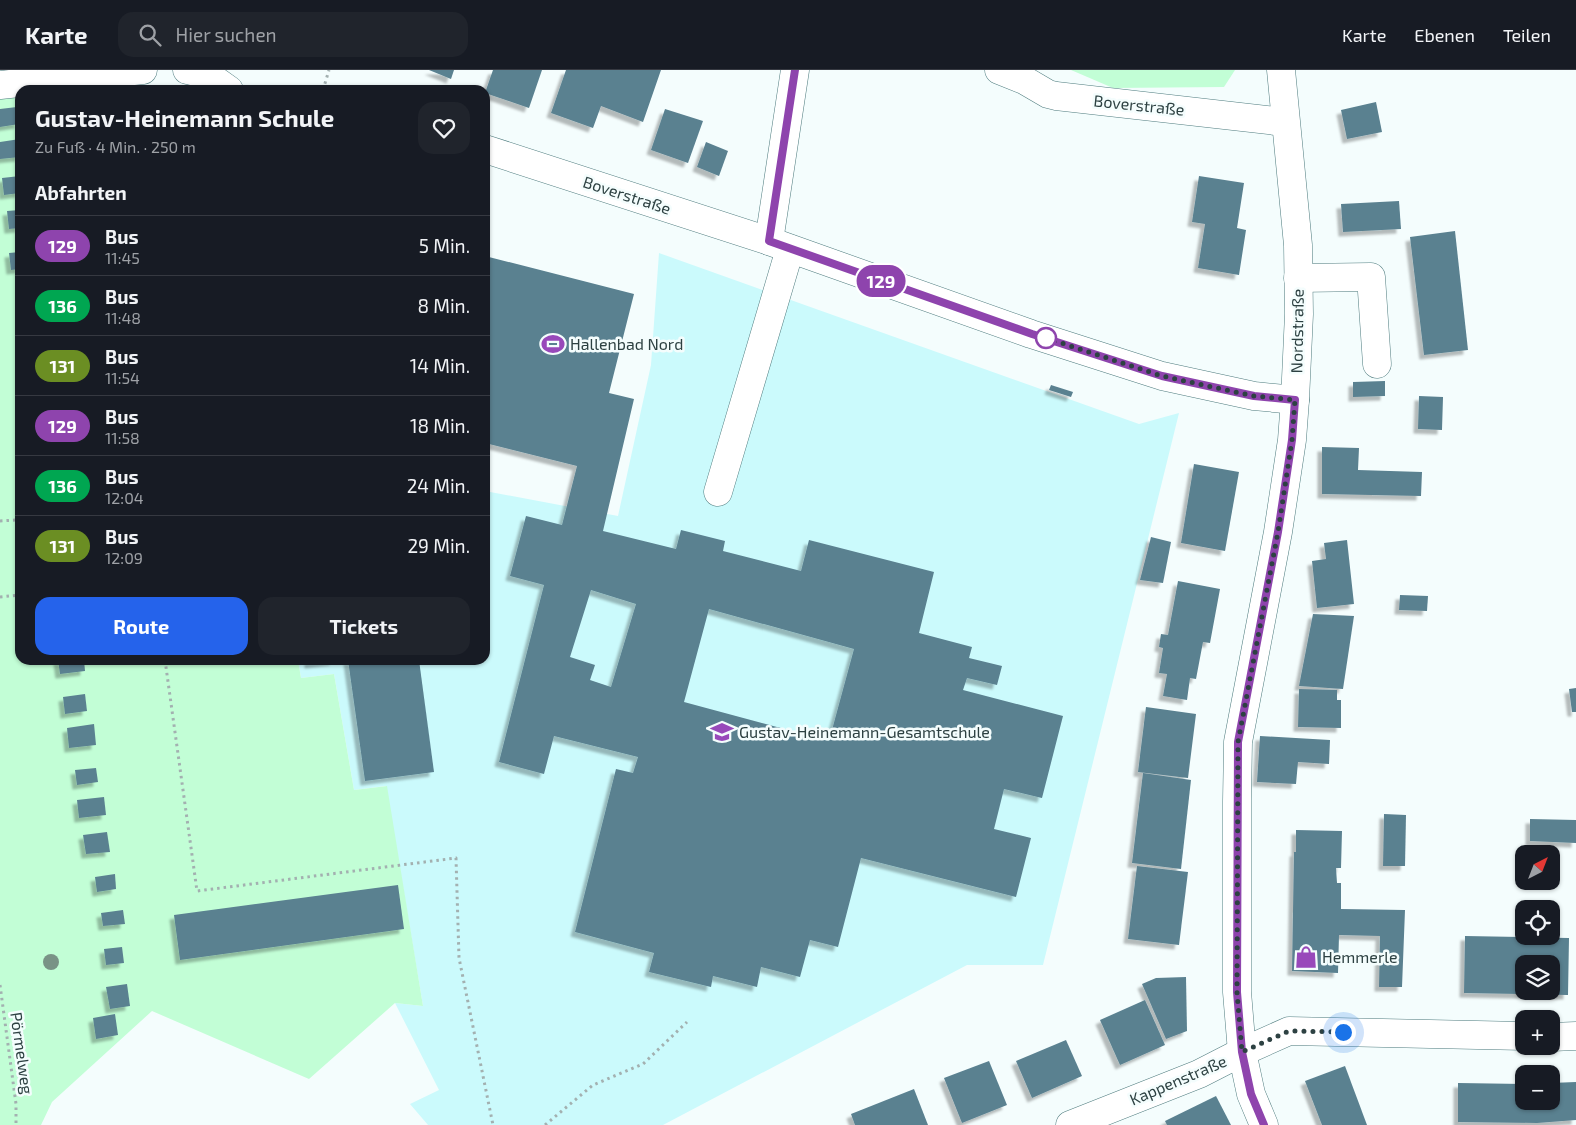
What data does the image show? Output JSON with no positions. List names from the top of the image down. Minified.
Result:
{"streets":{"street":["Boverstraße","Nordstraße","Kappenstraße"],"path":["Pörmelweg"]},"crossings":[["Boverstraße","Nordstraße"],["Nordstraße","Kappenstraße"]],"places":{"sports":["Hallenbad Nord"],"school or university":["Gustav-Heinemann-Gesamtschule"],"shop":["Hemmerle"]},"lines":["bus line 129"],"north":"top right","page":{"header":"Karte","search":"Hier suchen","nav":["Karte","Ebenen","Teilen"],"on_map":"129","heading":[["Gustav-Heinemann Schule","Zu Fuß · 4 Min. · 250 m"],"Abfahrten"],"list":[{"mark":"129","name":"Bus","note":"11:45","value":"5 Min."},{"mark":"136","name":"Bus","note":"11:48","value":"8 Min."},{"mark":"131","name":"Bus","note":"11:54","value":"14 Min."},{"mark":"129","name":"Bus","note":"11:58","value":"18 Min."},{"mark":"136","name":"Bus","note":"12:04","value":"24 Min."},{"mark":"131","name":"Bus","note":"12:09","value":"29 Min."}],"buttons":["Route","Tickets"],"map_buttons":["+","−"]}}
